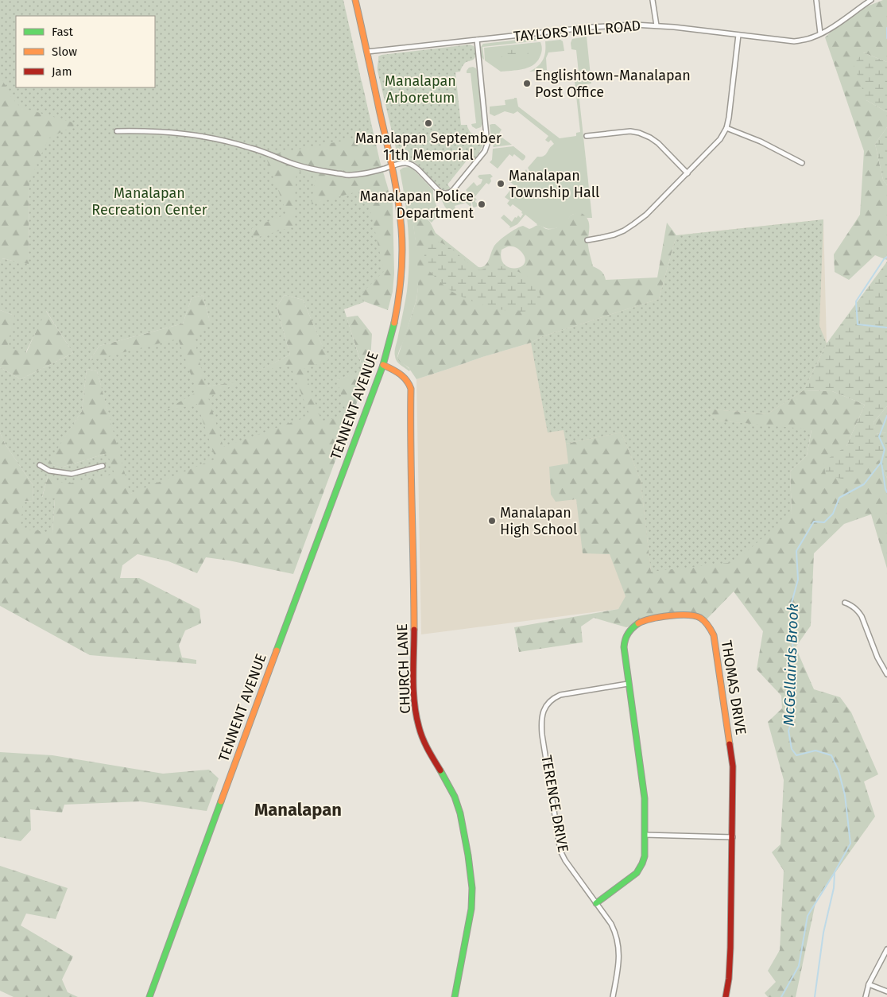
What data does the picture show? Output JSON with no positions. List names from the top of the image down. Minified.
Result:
{"streets":{"street":["TAYLORS MILL ROAD","TENNENT AVENUE","CHURCH LANE","THOMAS DRIVE","TERENCE DRIVE"]},"crossings":[["TAYLORS MILL ROAD","TENNENT AVENUE"],["TENNENT AVENUE","CHURCH LANE"],["THOMAS DRIVE","TERENCE DRIVE"]],"districts":["Manalapan"],"water":["McGellairds Brook"],"parks":["Manalapan Arboretum","Manalapan Recreation Center"],"places":["Englishtown-Manalapan Post Office","Manalapan September 11th Memorial","Manalapan Township Hall","Manalapan Police Department","Manalapan High School"],"legend":["Fast","Slow","Jam"]}
